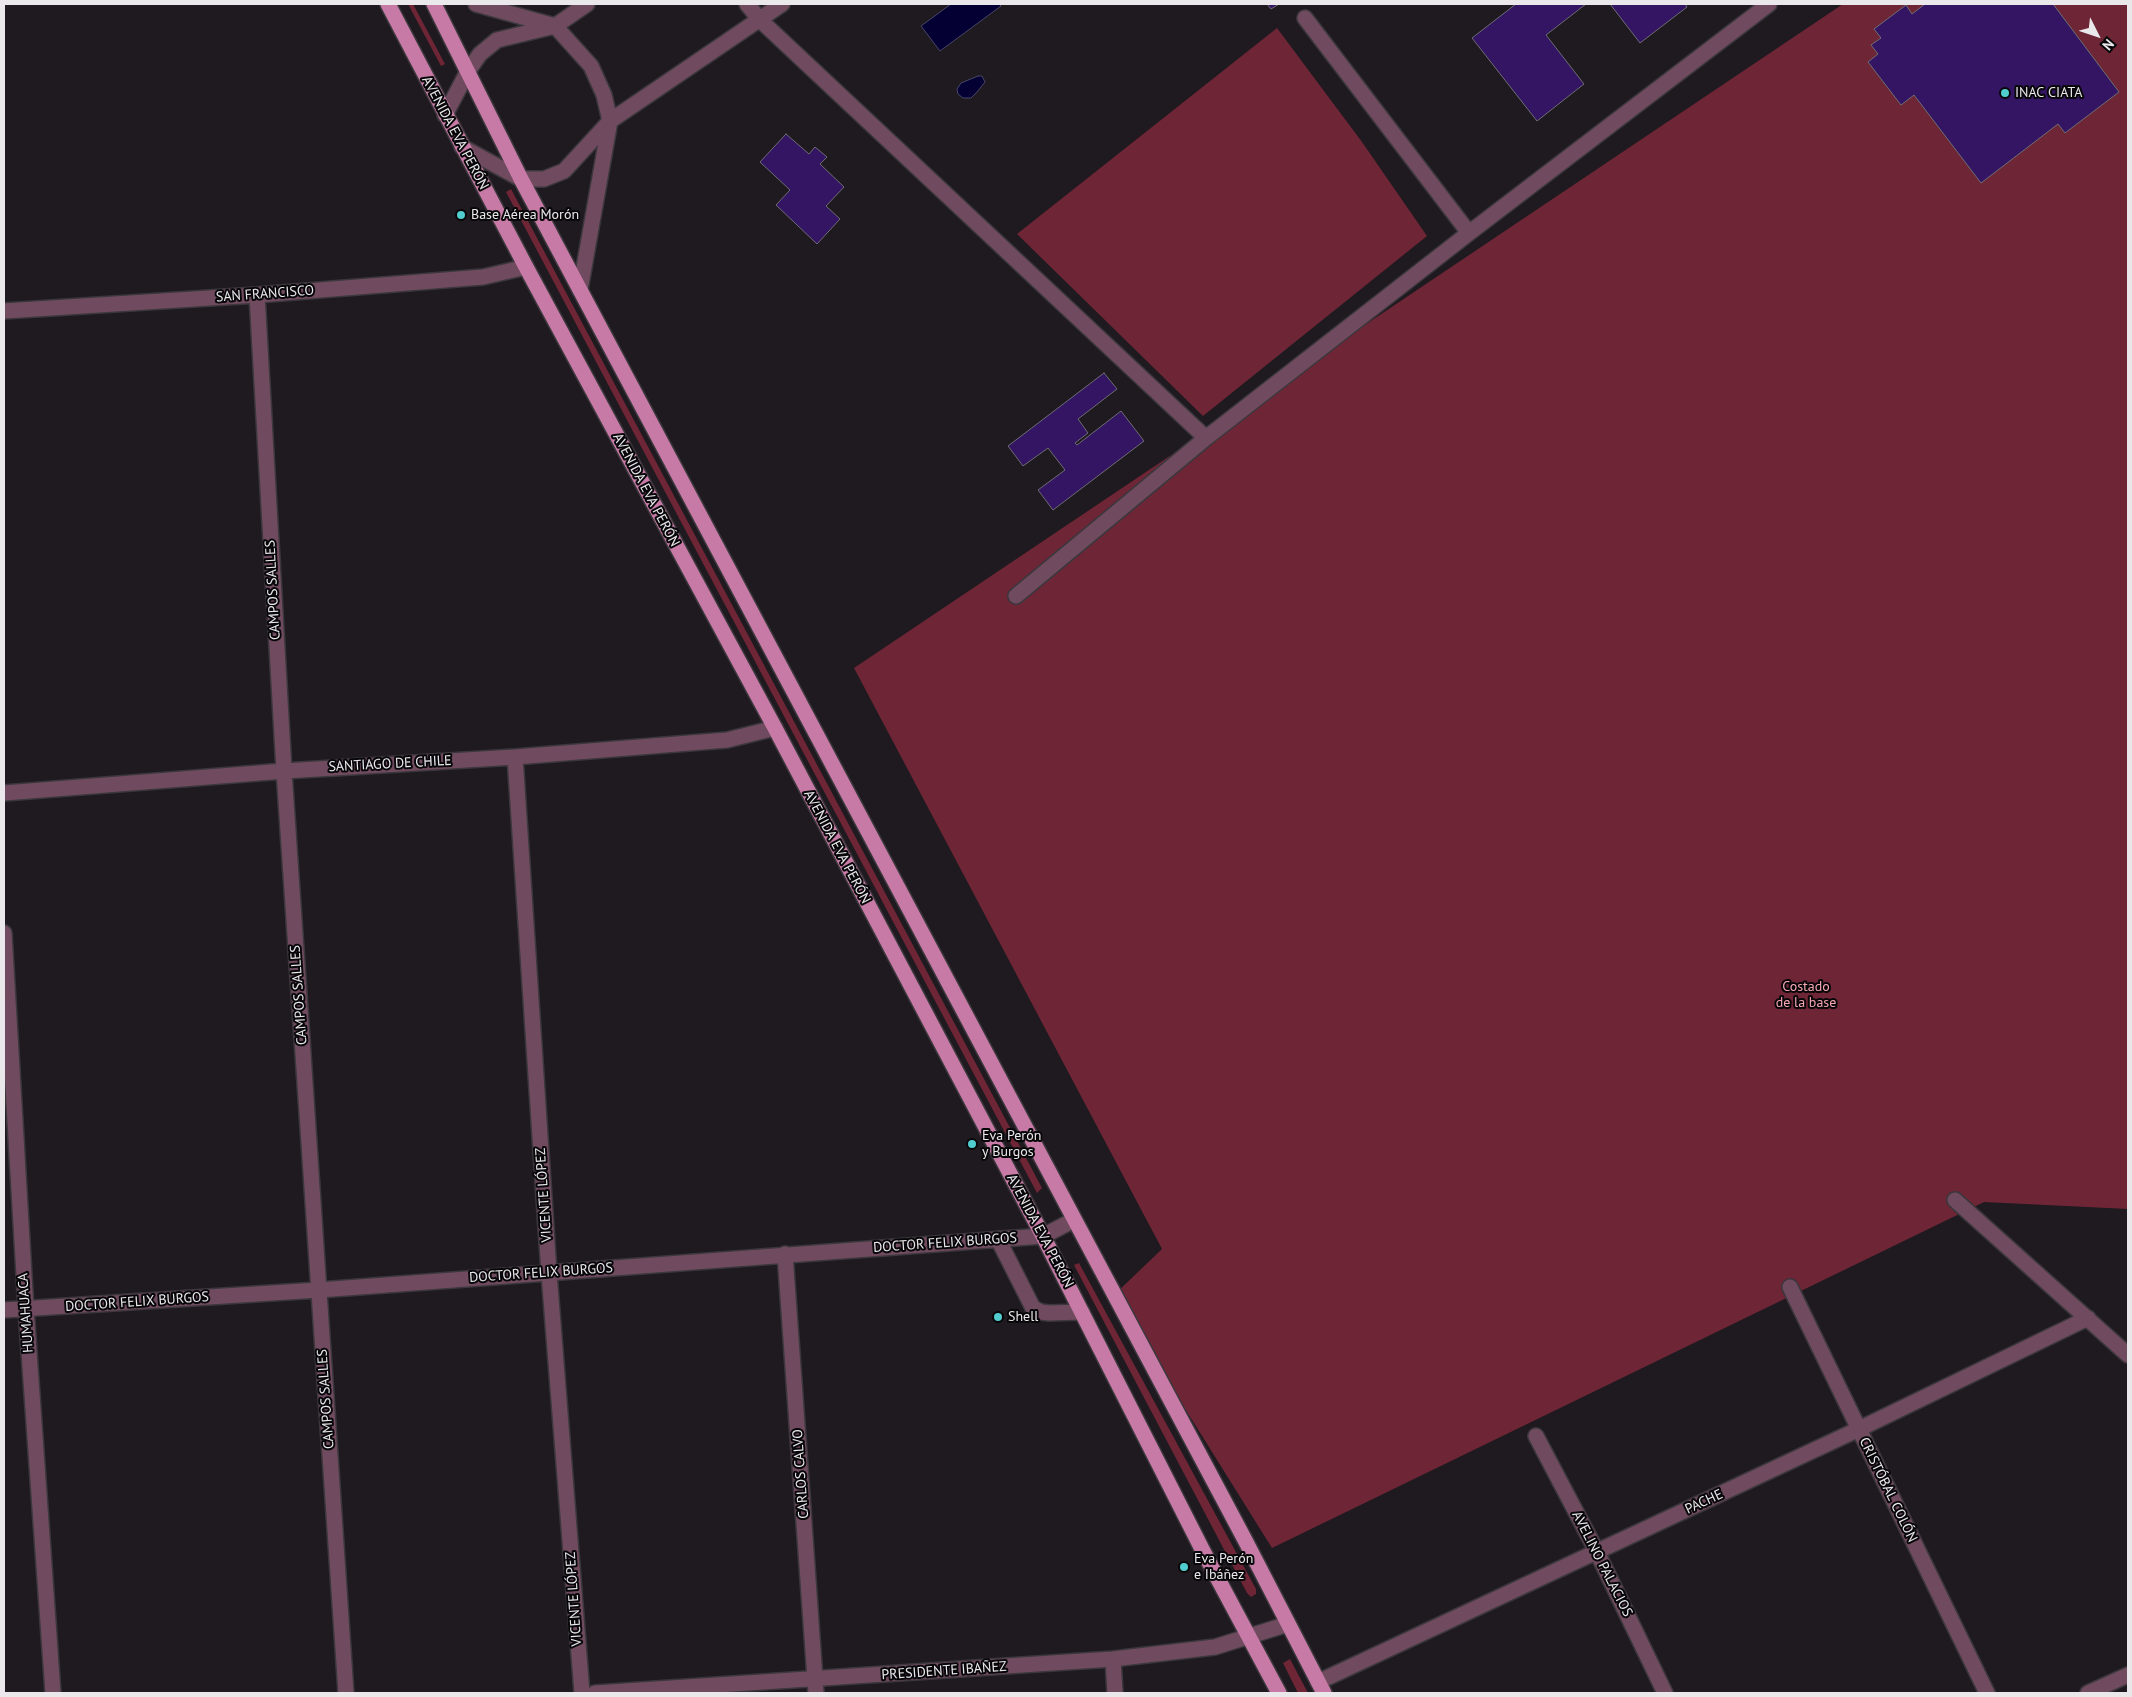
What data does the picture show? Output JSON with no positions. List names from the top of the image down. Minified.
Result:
{"streets":{"main road":["AVENIDA EVA PERÓN"],"street":["SAN FRANCISCO","CAMPOS SALLES","SANTIAGO DE CHILE","VICENTE LÓPEZ","DOCTOR FELIX BURGOS","HUMAHUACA","CARLOS CALVO","CRISTÓBAL COLÓN","PACHE","AVELINO PALACIOS","PRESIDENTE IBAÑEZ"]},"crossings":[["AVENIDA EVA PERÓN","SAN FRANCISCO"],["AVENIDA EVA PERÓN","SANTIAGO DE CHILE"],["AVENIDA EVA PERÓN","DOCTOR FELIX BURGOS"],["AVENIDA EVA PERÓN","PRESIDENTE IBAÑEZ"],["SAN FRANCISCO","CAMPOS SALLES"],["CAMPOS SALLES","SANTIAGO DE CHILE"],["CAMPOS SALLES","DOCTOR FELIX BURGOS"],["SANTIAGO DE CHILE","VICENTE LÓPEZ"],["VICENTE LÓPEZ","DOCTOR FELIX BURGOS"],["DOCTOR FELIX BURGOS","HUMAHUACA"],["DOCTOR FELIX BURGOS","CARLOS CALVO"],["CARLOS CALVO","PRESIDENTE IBAÑEZ"],["CRISTÓBAL COLÓN","PACHE"],["PACHE","AVELINO PALACIOS"]],"parks":["Costado de la base"],"places":["INAC CIATA","Base Aérea Morón","Eva Perón y Burgos","Shell","Eva Perón e Ibáñez"],"north":"bottom right"}
